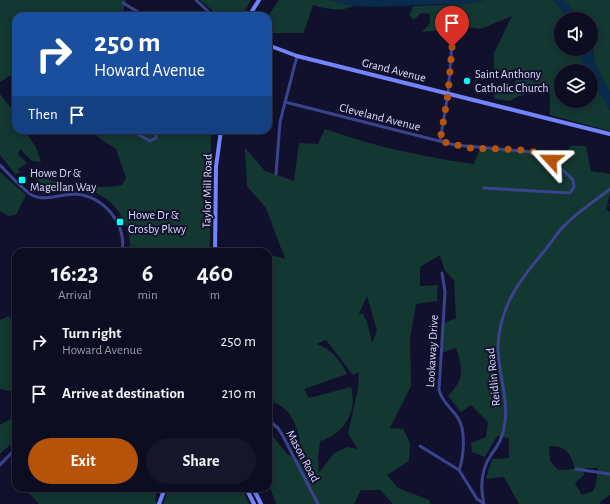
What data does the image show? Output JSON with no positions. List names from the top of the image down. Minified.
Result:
{"streets":{"street":["Grand Avenue","Cleveland Avenue","Taylor Mill Road","Lookaway Drive","Reidlin Road","Mason Road"]},"places":{"other":["Saint Anthony Catholic Church"],"transit":["Howe Dr & Magellan Way","Howe Dr & Crosby Pkwy"]},"page":{"turn":["250 m","Howard Avenue"],"then":"Then","eta":["16:23","Arrival","6","min","460","m"],"list":[{"name":"Turn right","note":"Howard Avenue","value":"250 m"},{"name":"Arrive at destination","value":"210 m"}],"buttons":["Exit","Share"]}}
